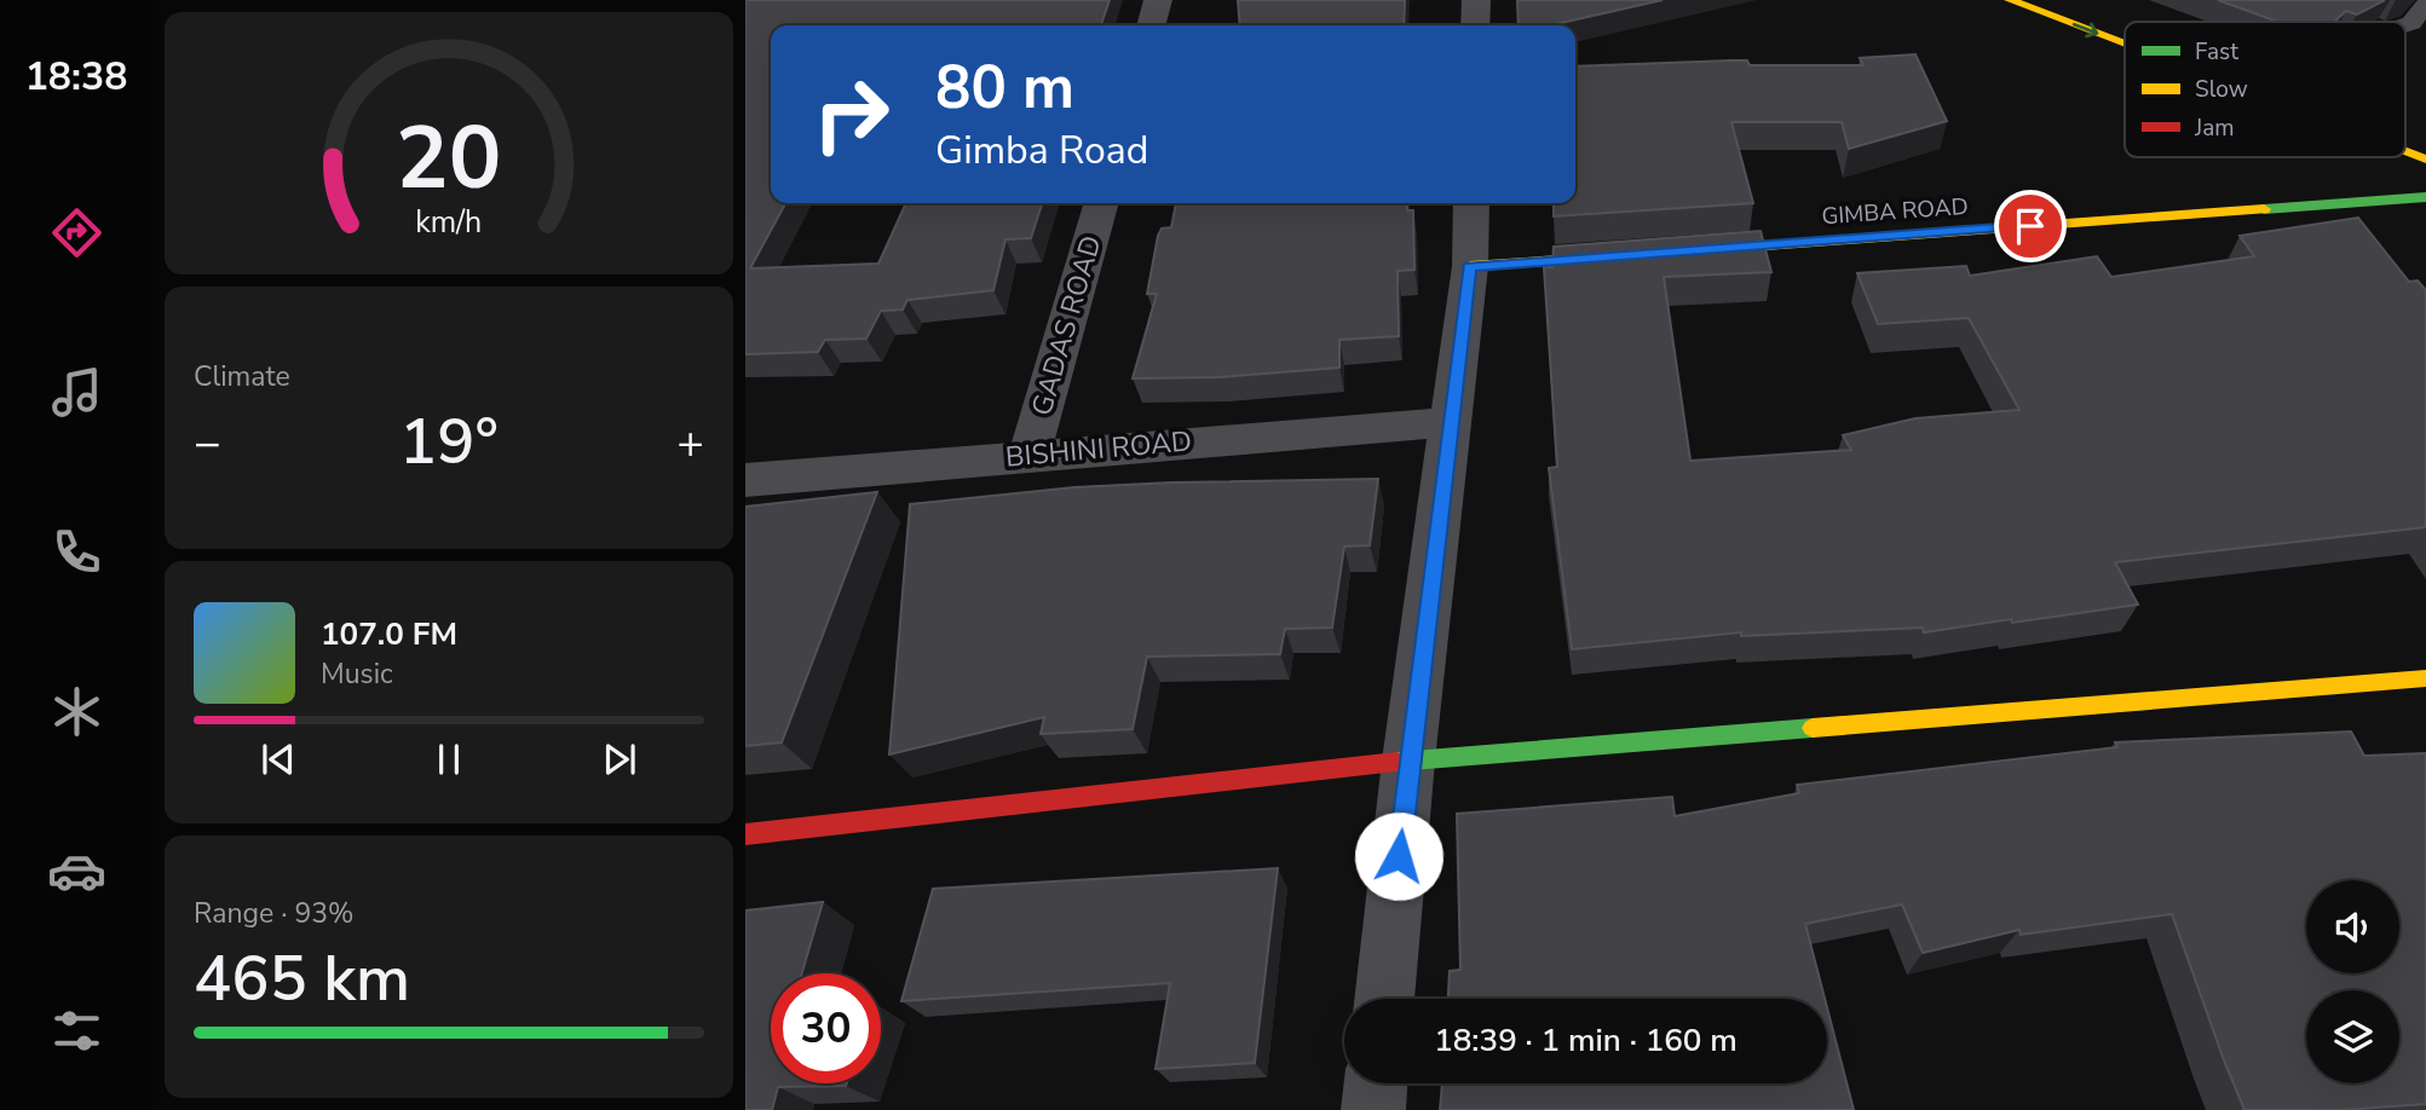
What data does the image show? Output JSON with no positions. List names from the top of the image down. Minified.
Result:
{"streets":{"street":["GIMBA ROAD","GADAS ROAD","BISHINI ROAD"]},"crossings":[["GADAS ROAD","BISHINI ROAD"]],"legend":["Fast","Slow","Jam"],"page":{"tabs":"18:38","turn":["80 m","Gimba Road"],"tile":["Climate",["Range · 93%","465 km"]],"heat":["−","19°","+"],"song":["107.0 FM","Music"],"limit":"30","trip":"18:39 · 1 min · 160 m","gauge":["20","km/h"]}}
